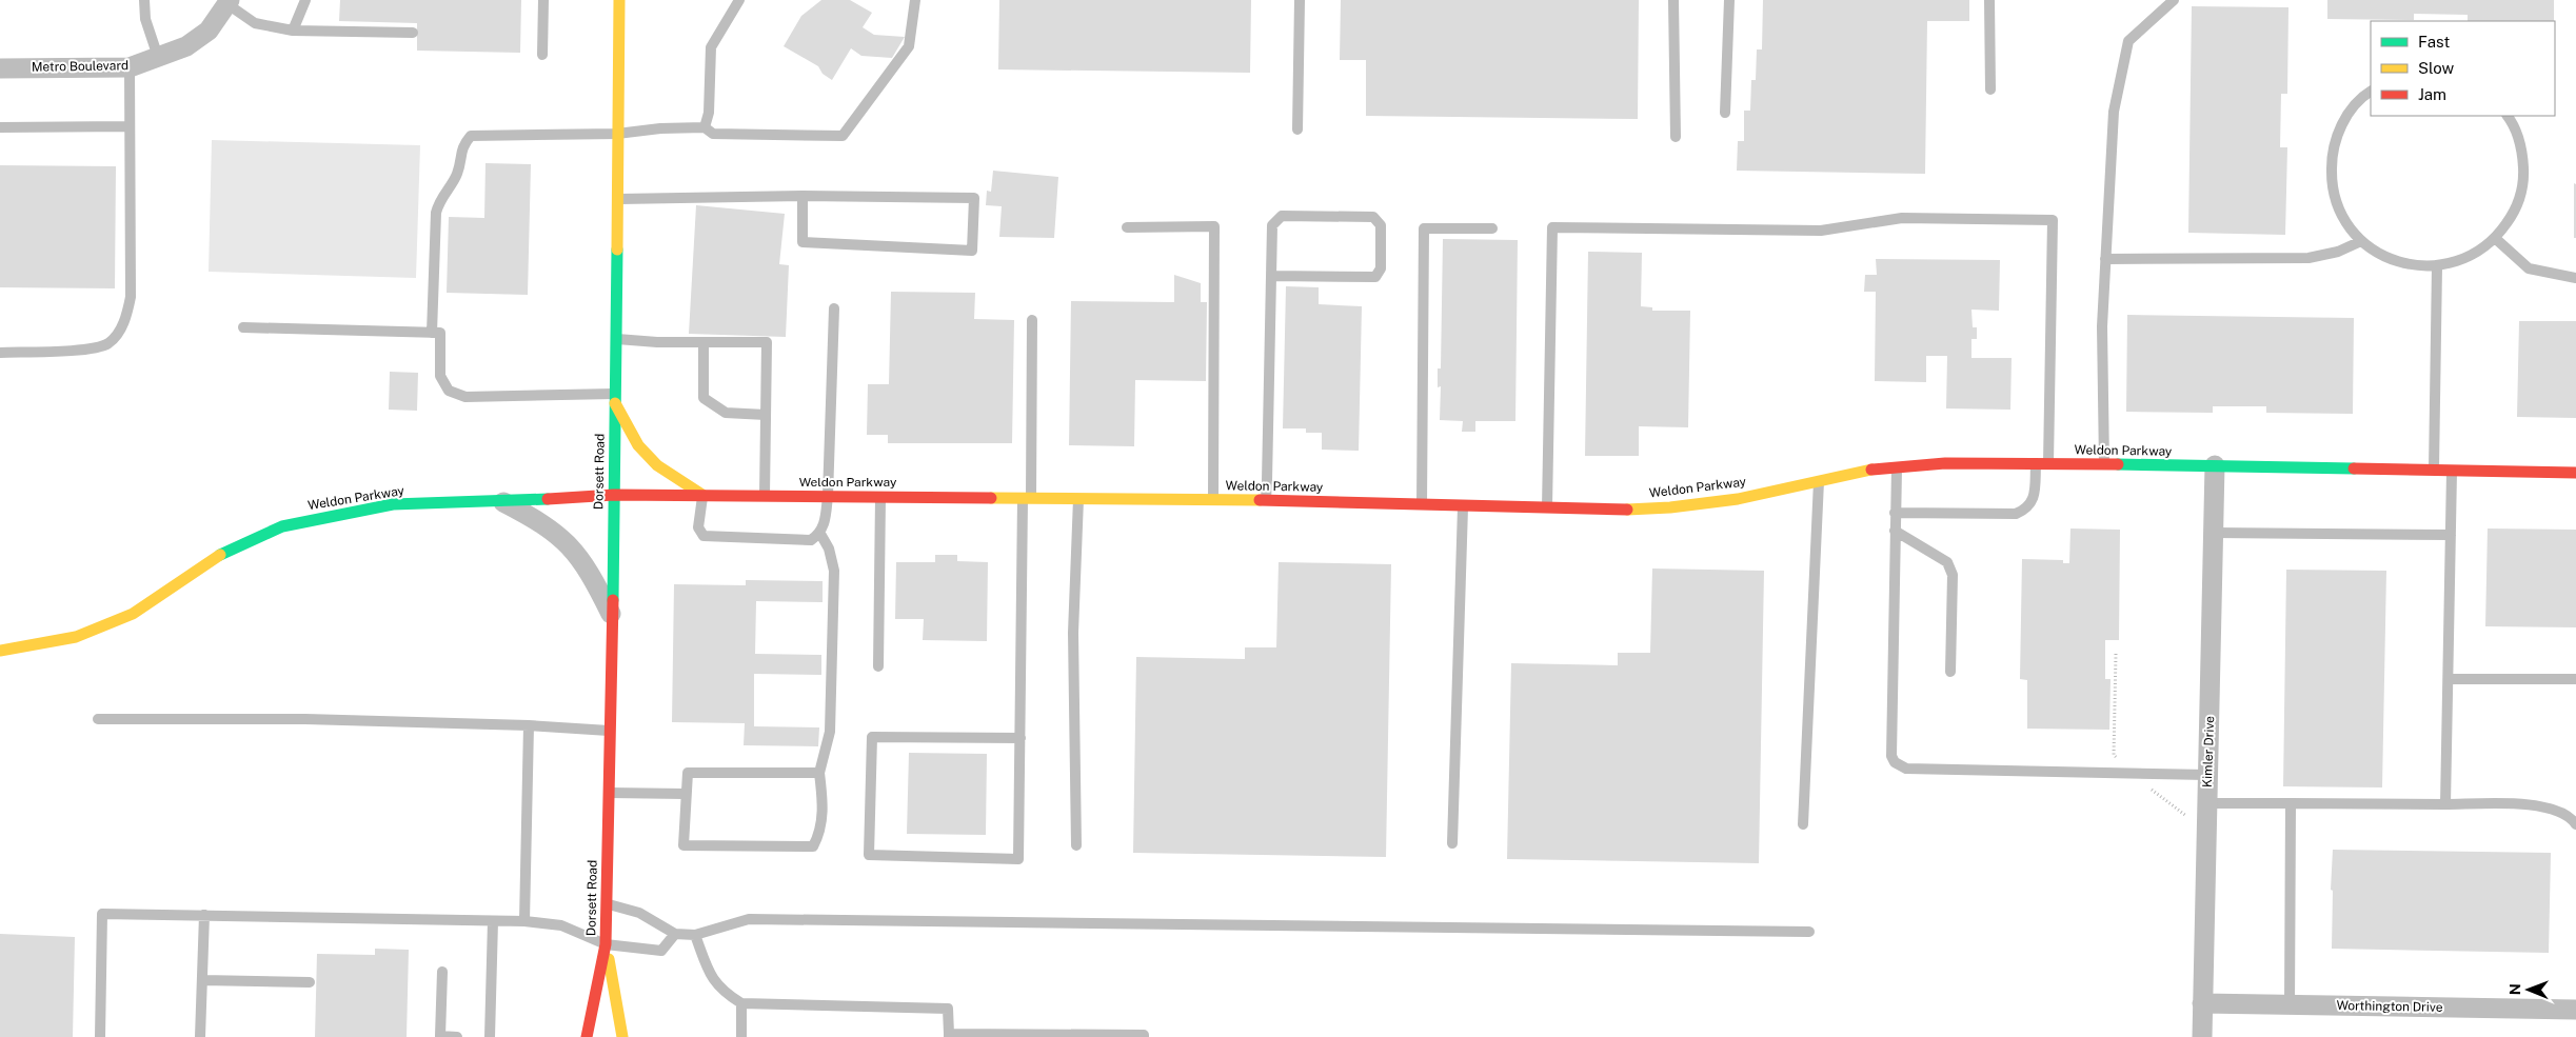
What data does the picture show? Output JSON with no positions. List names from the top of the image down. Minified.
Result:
{"streets":{"street":["Metro Boulevard","Weldon Parkway","Dorsett Road","Kimler Drive","Worthington Drive"]},"crossings":[["Weldon Parkway","Dorsett Road"],["Weldon Parkway","Kimler Drive"],["Kimler Drive","Worthington Drive"]],"legend":["Fast","Slow","Jam"],"north":"left"}
